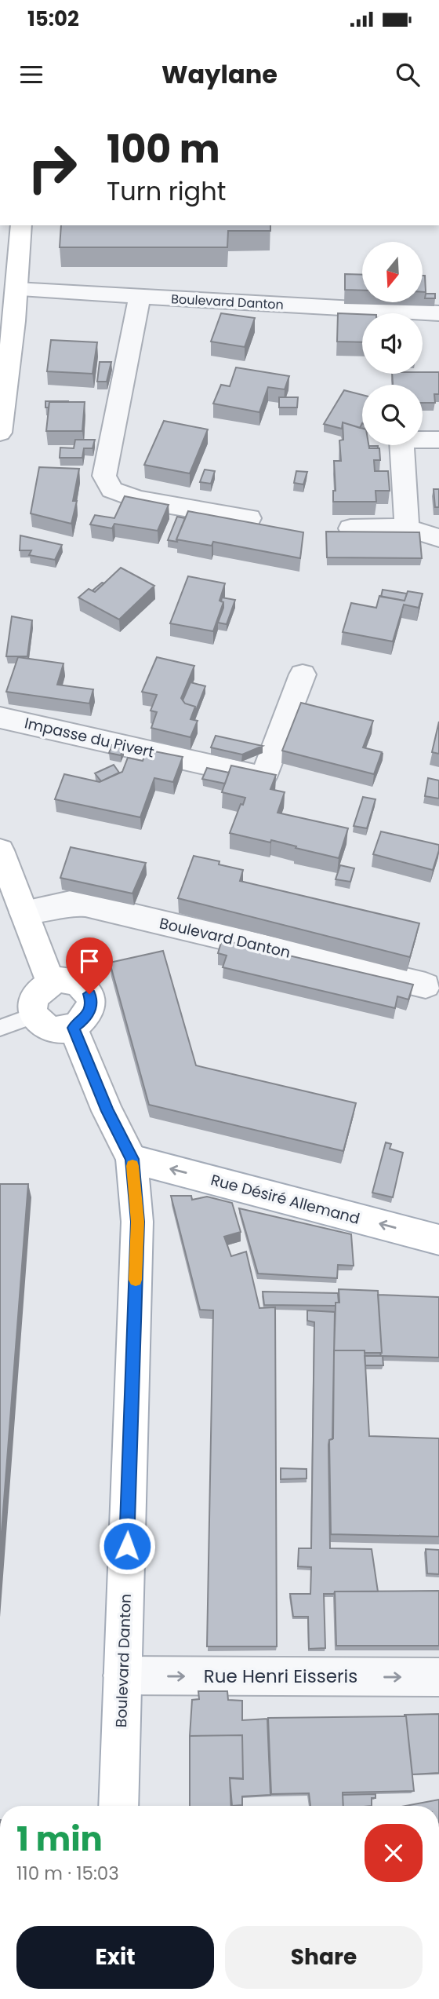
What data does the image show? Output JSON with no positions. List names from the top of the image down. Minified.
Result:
{"streets":{"main road":["Boulevard Danton","Rue Désiré Allemand"],"street":["Impasse du Pivert","Rue Henri Eisseris"]},"crossings":[["Boulevard Danton","Rue Désiré Allemand"],["Boulevard Danton","Rue Henri Eisseris"]],"one_way":["Rue Désiré Allemand","Rue Henri Eisseris"],"north":"bottom","page":{"status":"15:02","header":"Waylane","turn":["100 m","Turn right"],"heading":["1 min","110 m · 15:03"],"buttons":["Exit","Share"]}}
